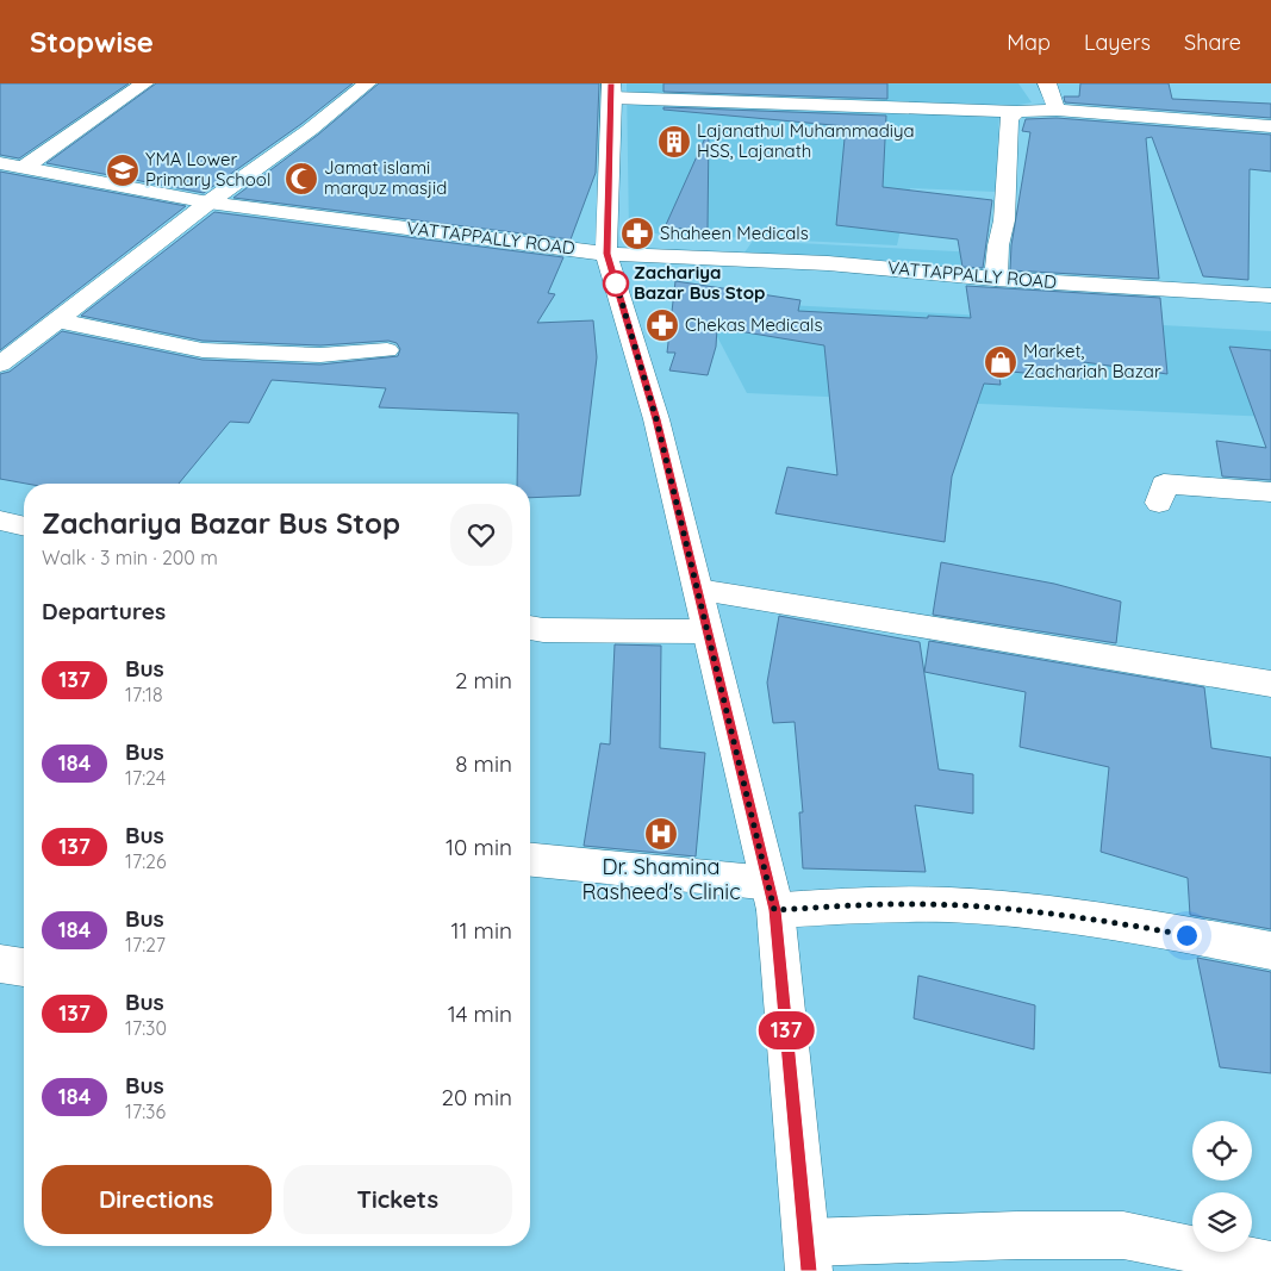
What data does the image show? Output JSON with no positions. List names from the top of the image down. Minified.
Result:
{"streets":{"street":["VATTAPPALLY ROAD"]},"places":{"building":["Lajanathul Muhammadiya HSS, Lajanath"],"school or university":["YMA Lower Primary School"],"mosque":["Jamat islami marquz masjid"],"pharmacy":["Shaheen Medicals","Chekas Medicals"],"other":["Zachariya Bazar Bus Stop"],"shop":["Market, Zachariah Bazar"],"hospital":["Dr. Shamina Rasheed's Clinic"]},"lines":["bus line 137"],"page":{"header":"Stopwise","nav":["Map","Layers","Share"],"on_map":"137","heading":[["Zachariya Bazar Bus Stop","Walk · 3 min · 200 m"],"Departures"],"list":[{"mark":"137","name":"Bus","note":"17:18","value":"2 min"},{"mark":"184","name":"Bus","note":"17:24","value":"8 min"},{"mark":"137","name":"Bus","note":"17:26","value":"10 min"},{"mark":"184","name":"Bus","note":"17:27","value":"11 min"},{"mark":"137","name":"Bus","note":"17:30","value":"14 min"},{"mark":"184","name":"Bus","note":"17:36","value":"20 min"}],"buttons":["Directions","Tickets"]}}
